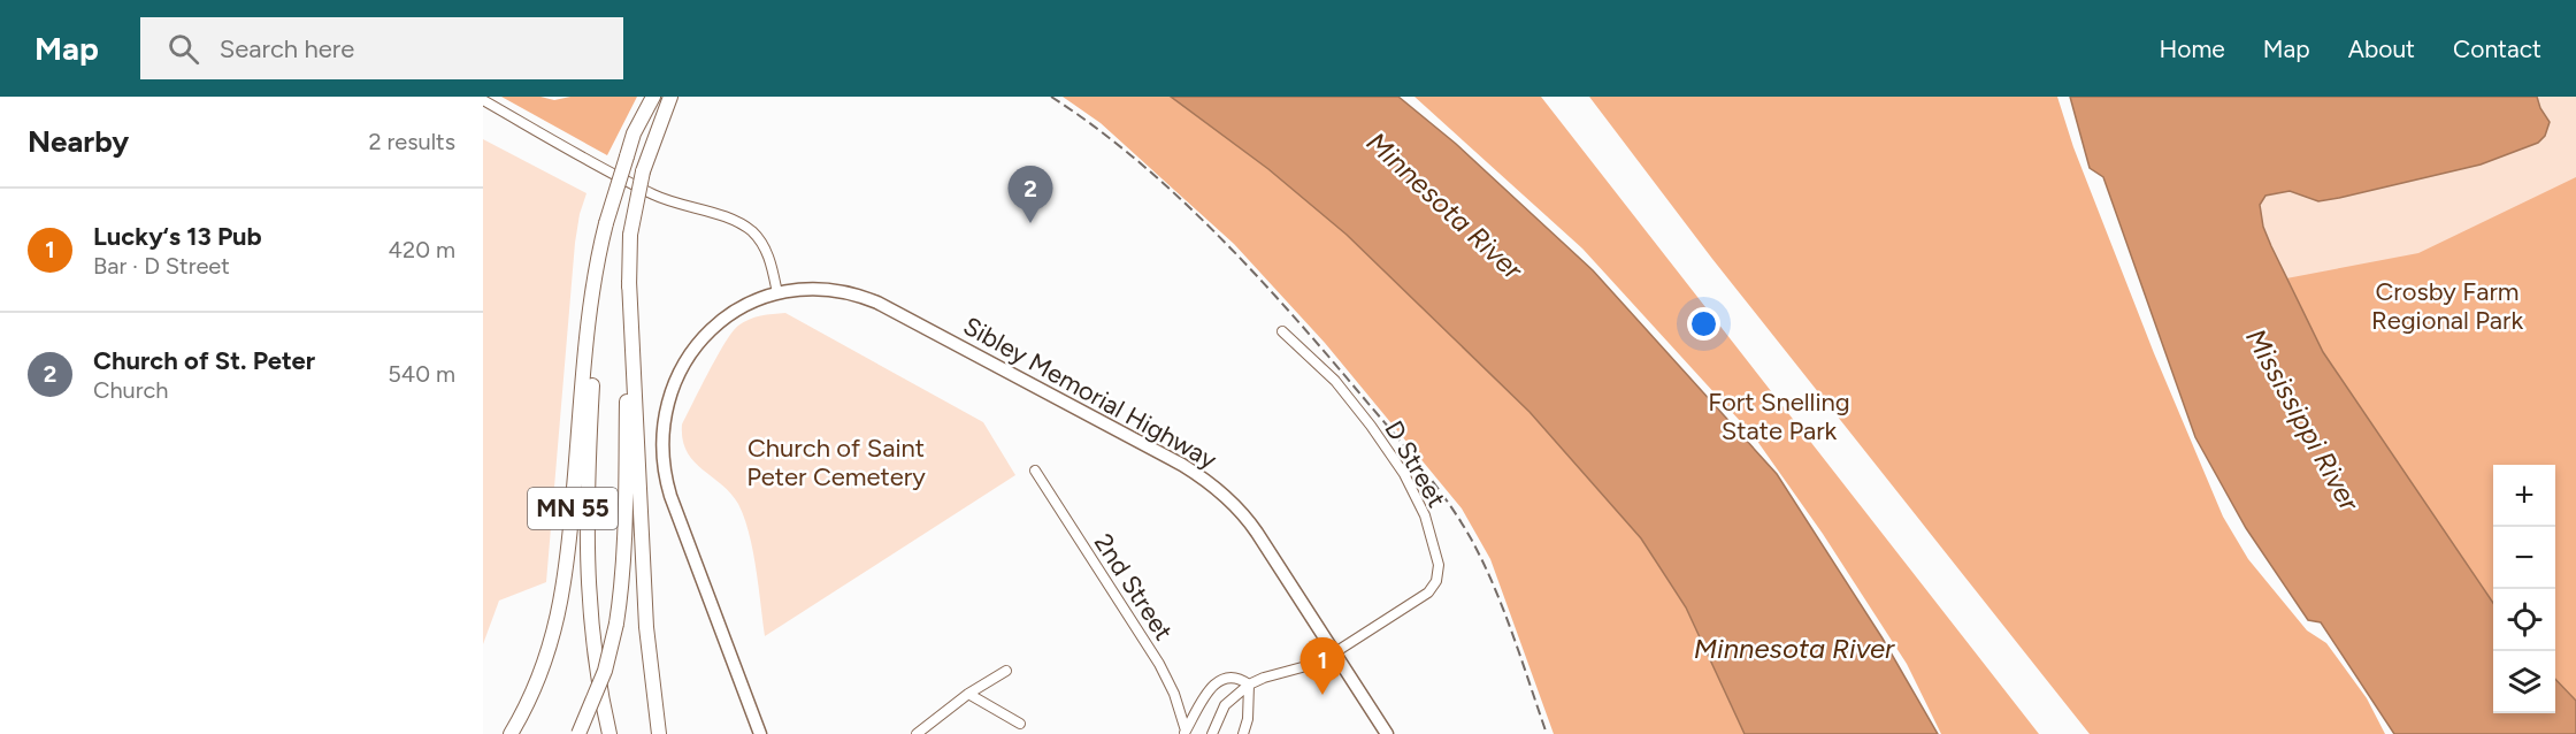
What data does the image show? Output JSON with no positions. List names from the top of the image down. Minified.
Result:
{"streets":{"highway":["MN 55"],"main road":["Sibley Memorial Highway"],"street":["D Street","2nd Street"]},"crossings":[["Sibley Memorial Highway","D Street"],["D Street","2nd Street"]],"water":["Minnesota River","Mississippi River"],"parks":["Crosby Farm Regional Park","Fort Snelling State Park","Church of Saint Peter Cemetery"],"page":{"header":"Map","search":"Search here","nav":["Home","Map","About","Contact"],"heading":["Nearby","2 results"],"pins":["2","1"],"list":[{"mark":"1","name":"Lucky‘s 13 Pub","note":"Bar · D Street","value":"420 m"},{"mark":"2","name":"Church of St. Peter","note":"Church","value":"540 m"}],"map_buttons":["+","−"]}}
